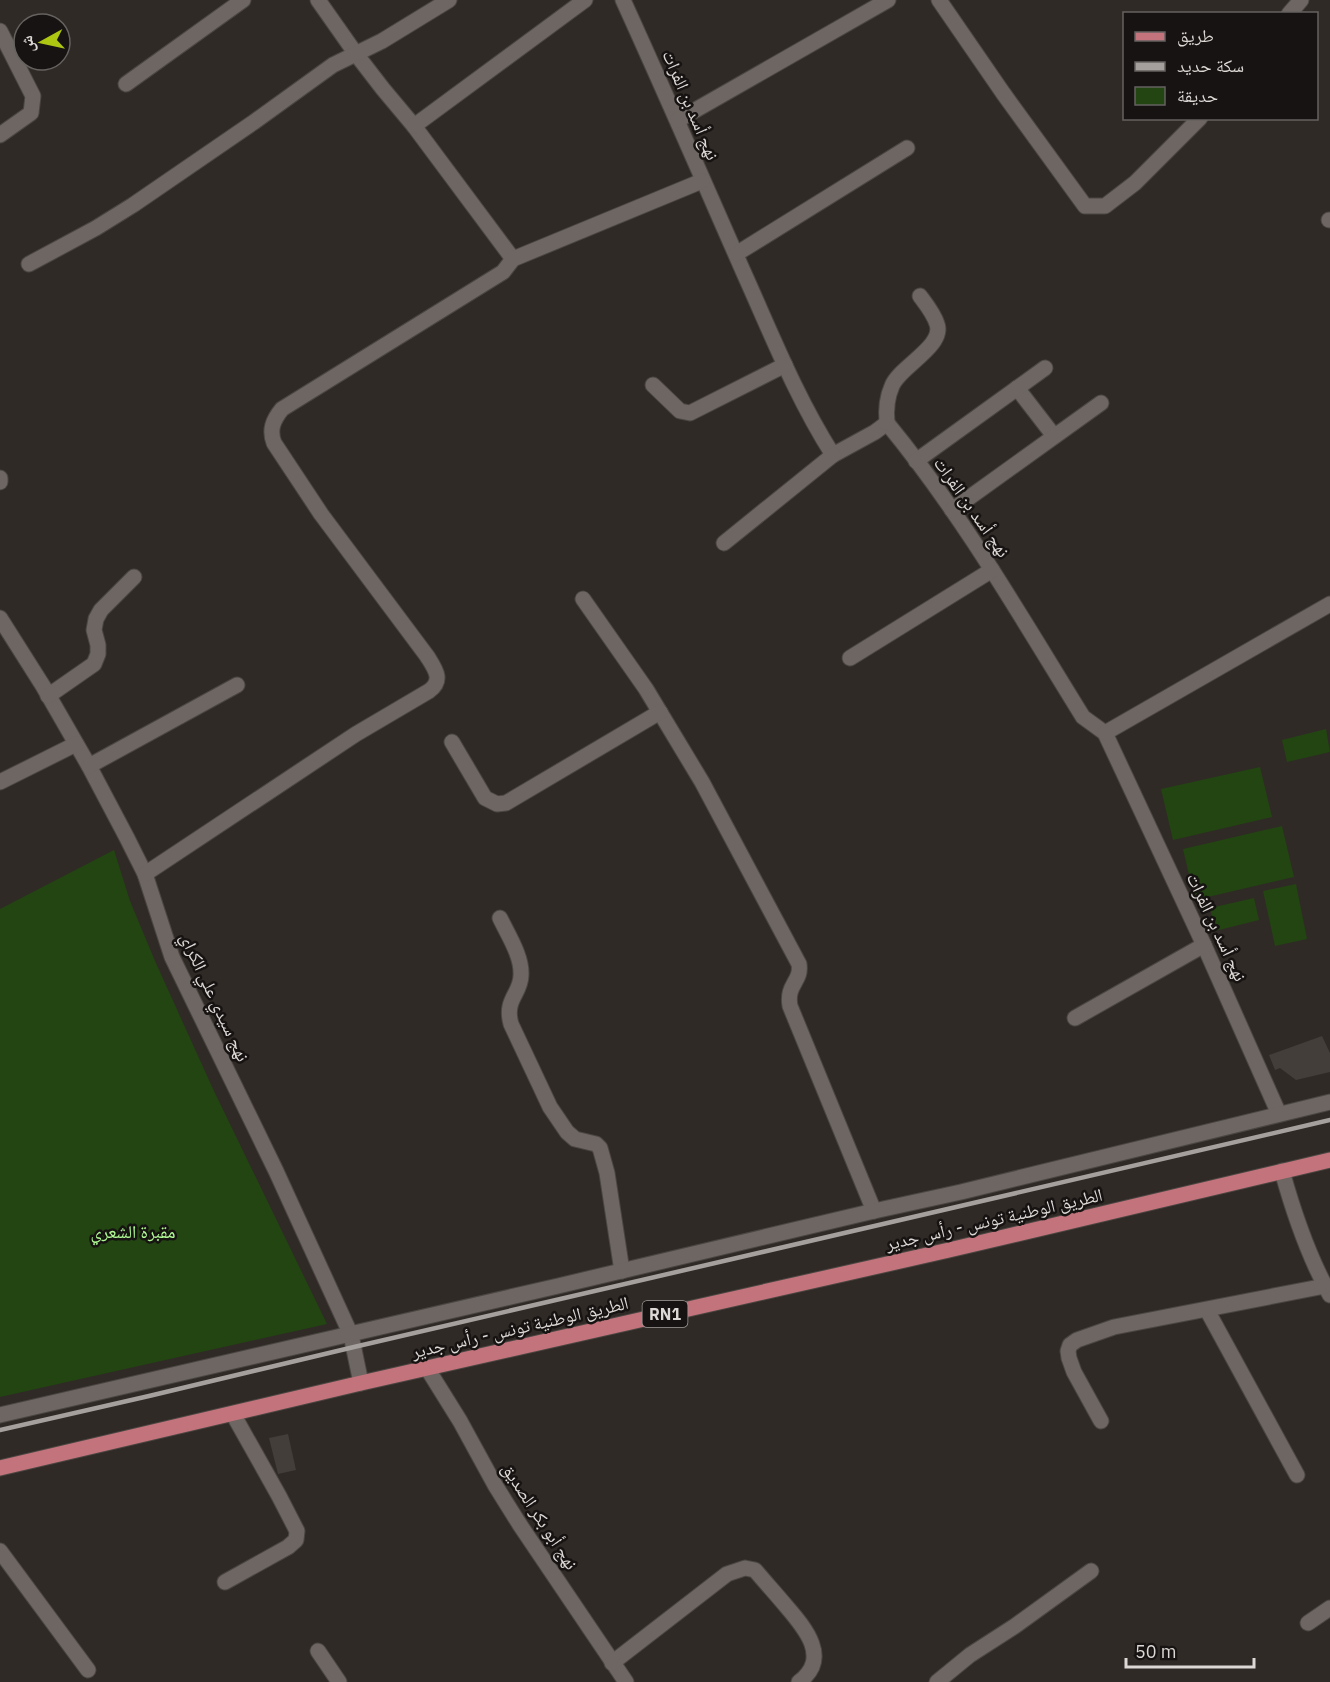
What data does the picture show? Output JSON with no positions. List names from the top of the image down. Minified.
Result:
{"streets":{"main road":["الطريق الوطنية تونس - رأس جدير","RN1"],"street":["نهج أسد بن الفرات","نهج سيدي علي الكراي","نهج أبو بكر الصديق"]},"crossings":[["نهج سيدي علي الكراي","الطريق الوطنية تونس - رأس جدير"],["الطريق الوطنية تونس - رأس جدير","نهج أبو بكر الصديق"]],"parks":["مقبرة الشعري"],"legend":["طريق","سكة حديد","حديقة"],"scale_bar":"50 m","north":"left"}
